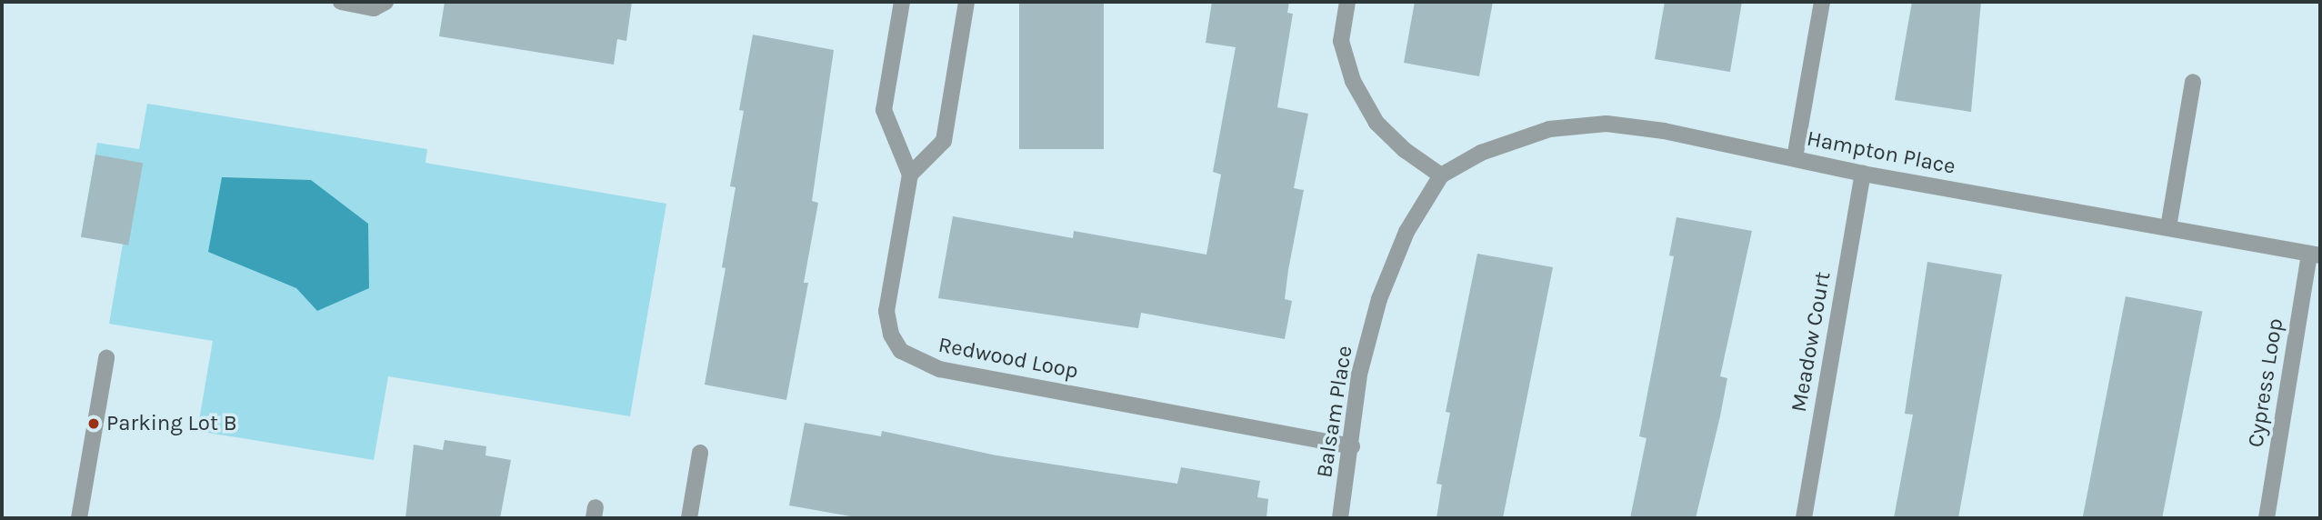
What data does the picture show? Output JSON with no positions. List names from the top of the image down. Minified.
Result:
{"streets":{"street":["Hampton Place","Meadow Court","Redwood Loop","Cypress Loop","Balsam Place"]},"crossings":[["Hampton Place","Meadow Court"],["Hampton Place","Cypress Loop"],["Hampton Place","Balsam Place"],["Redwood Loop","Balsam Place"]],"places":["Parking Lot B"]}
